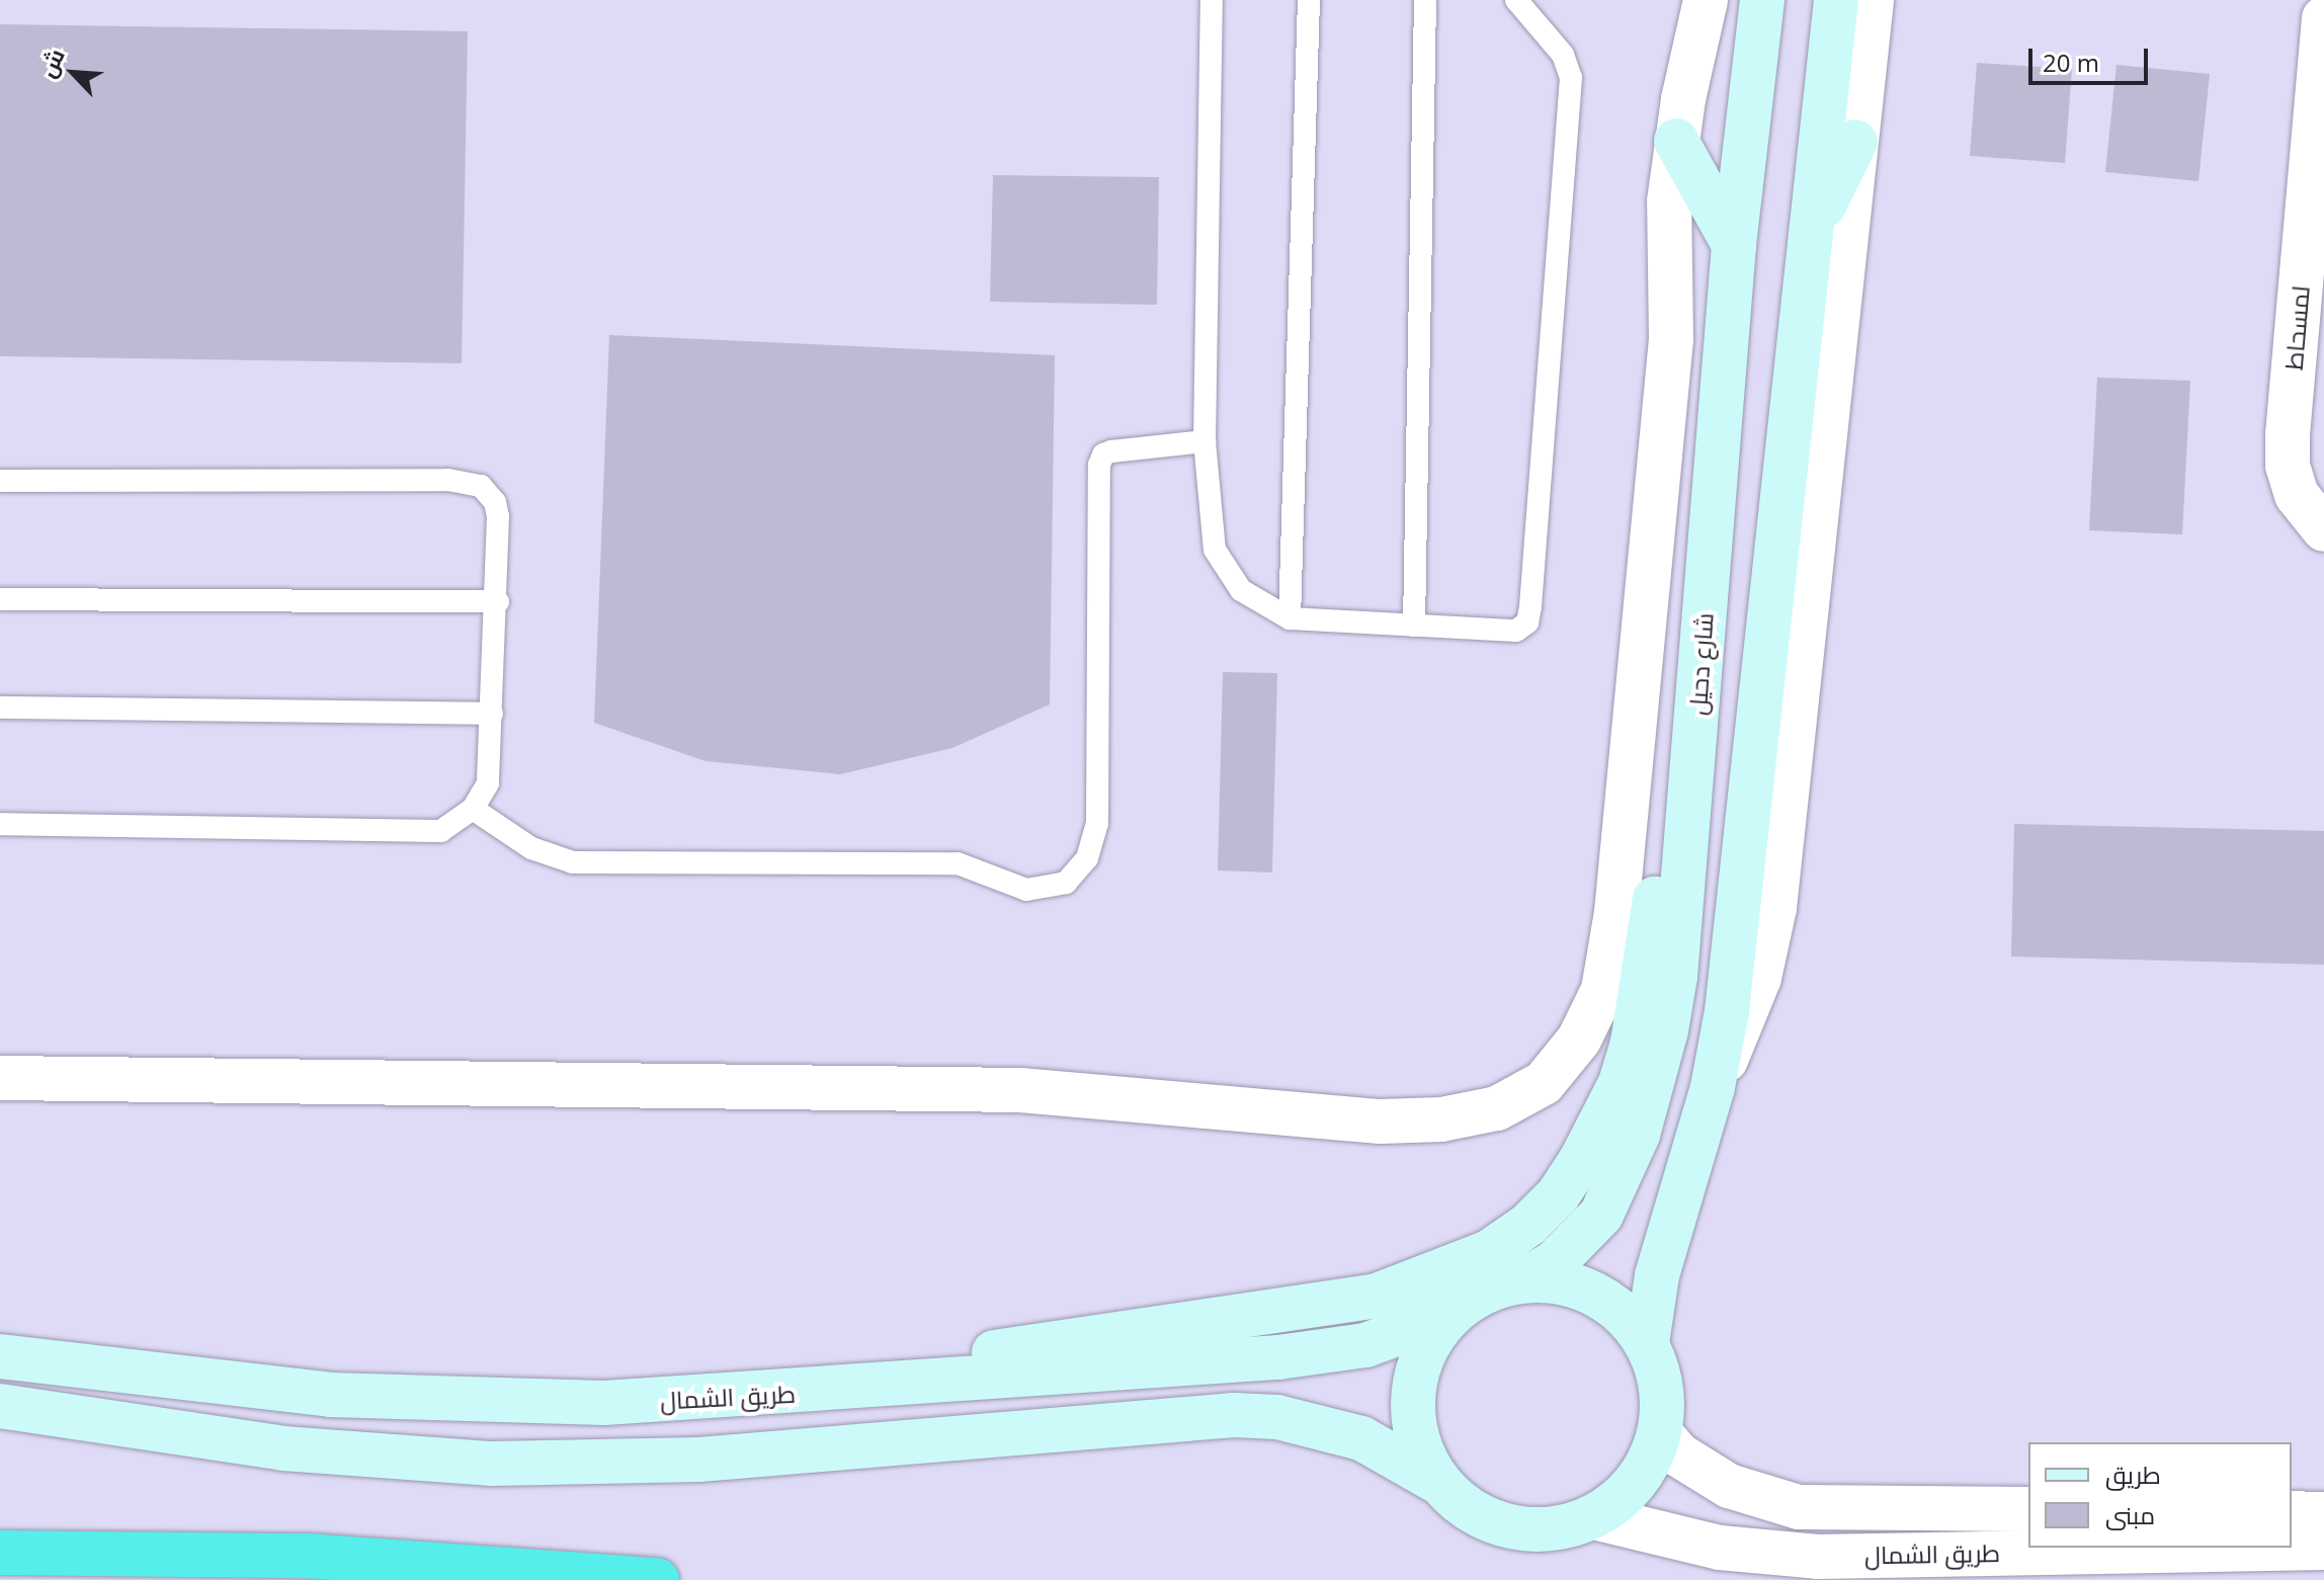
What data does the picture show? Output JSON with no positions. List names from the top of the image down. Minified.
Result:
{"streets":{"main road":["شارع دحيل","طريق الشمال"],"street":["لمسحاط"]},"crossings":[["شارع دحيل","طريق الشمال"]],"legend":["طريق","مبنى"],"scale_bar":"20 m","north":"top left"}
